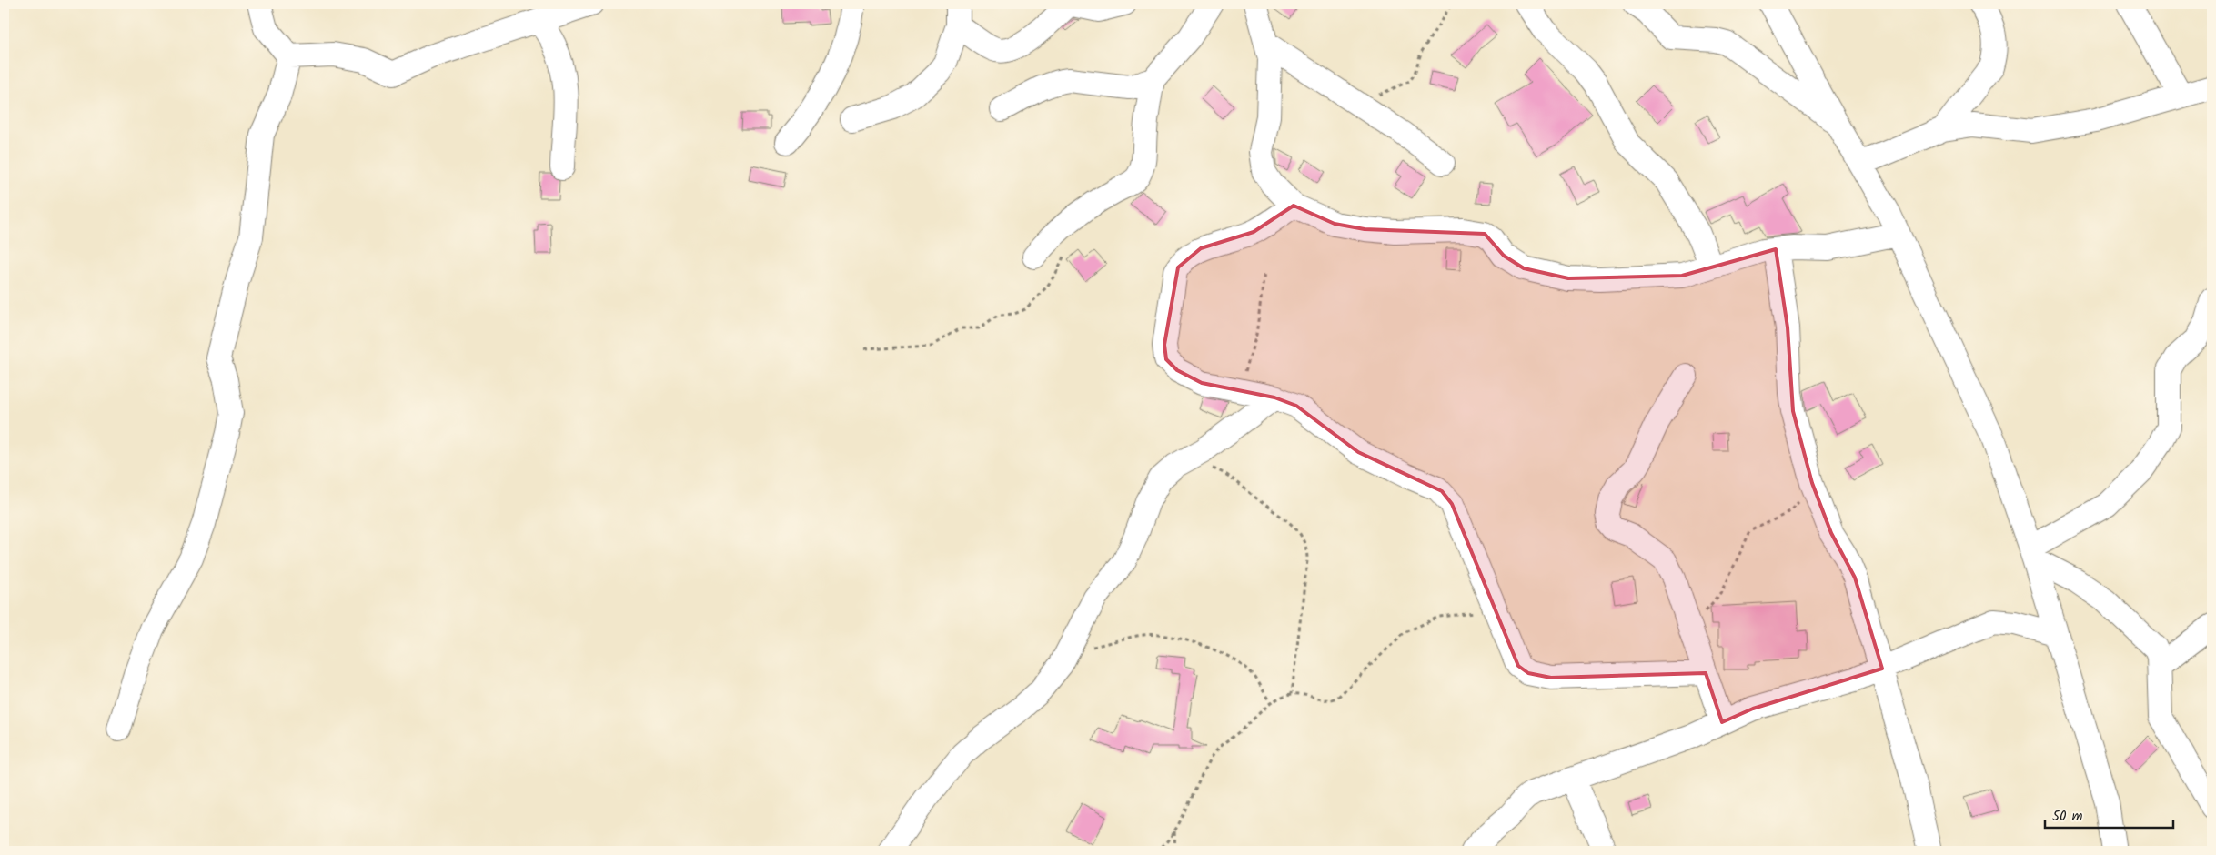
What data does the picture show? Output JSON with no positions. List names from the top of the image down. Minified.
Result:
{"scale_bar":"50 m"}
